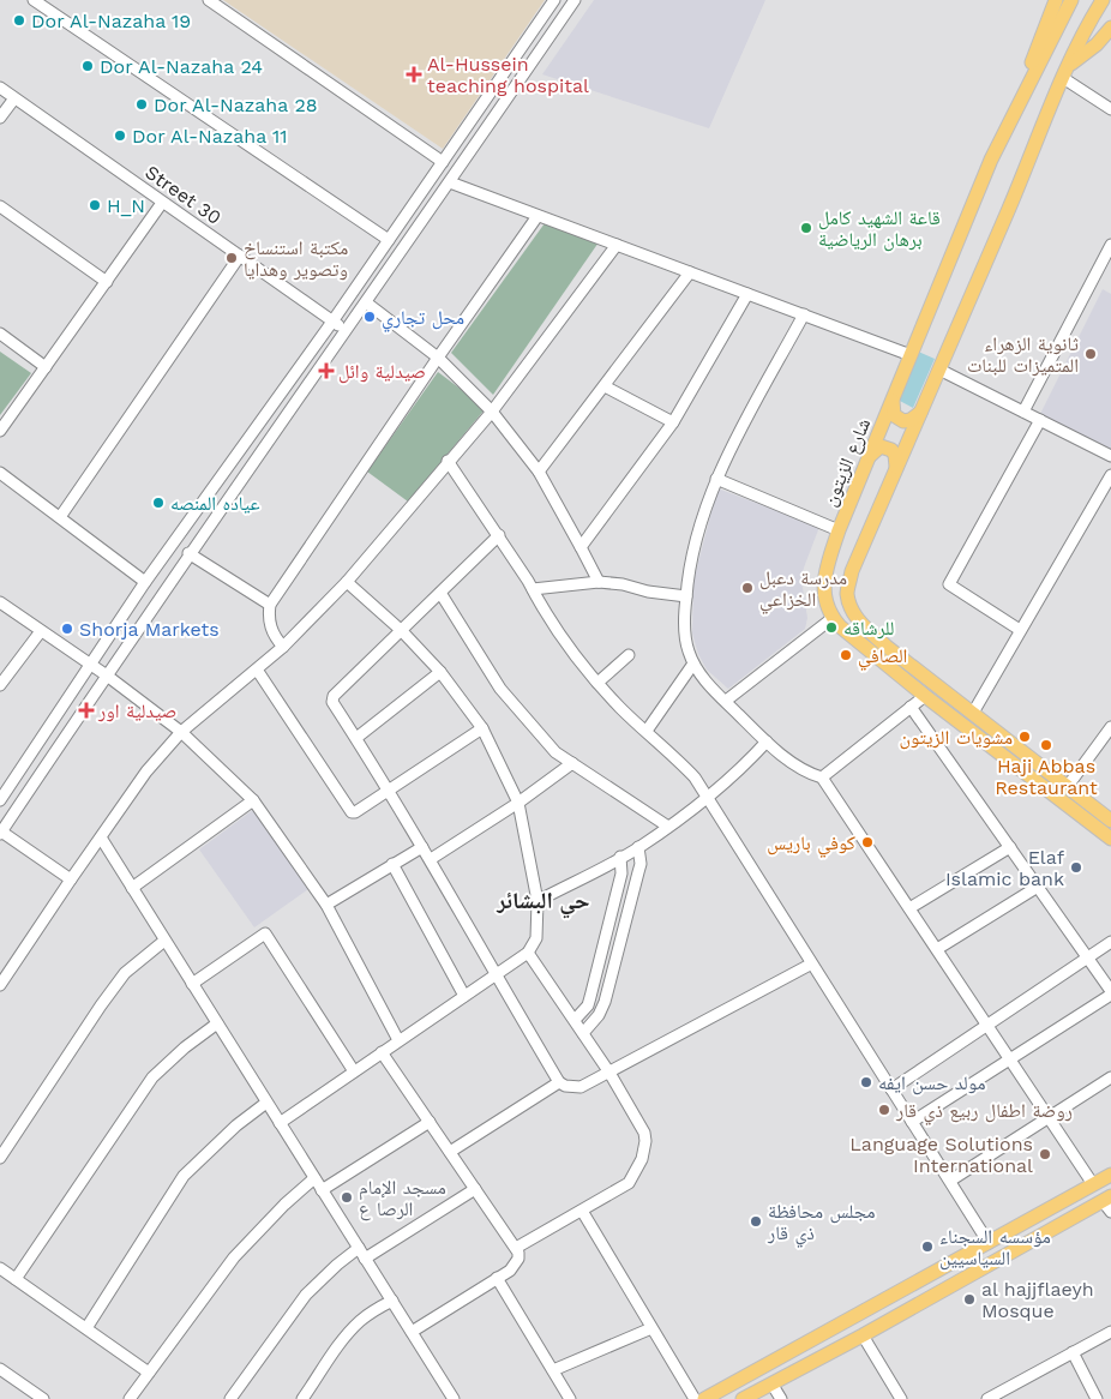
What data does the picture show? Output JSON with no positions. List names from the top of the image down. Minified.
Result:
{"streets":{"main road":["شارع الزيتون"],"street":["Street 30"]},"districts":["حي البشائر"],"places":{"other":["Dor Al-Nazaha 19","Dor Al-Nazaha 24","Dor Al-Nazaha 28","Dor Al-Nazaha 11","H_N","قاعة الشهيد كامل برهان الرياضية","مكتبة استنساخ وتصوير وهدايا","محل تجاري","ثانوية الزهراء المتميزات للبنات","عياده المنصه","مدرسة دعبل الخزاعي","للرشاقه","Shorja Markets","الصافي","مشويات الزيتون","Haji Abbas Restaurant","كوفي باريس","Elaf Islamic bank","مولد حسن ايفه","روضة اطفال ربيع ذي قار","Language Solutions International","مسجد الإمام الرصا ع","مجلس محافظة ذي قار","مؤسسه السجناء السياسيين","al hajjflaeyh Mosque"],"health":["Al-Hussein teaching hospital","صيدلية وائل","صيدلية اور"]}}
